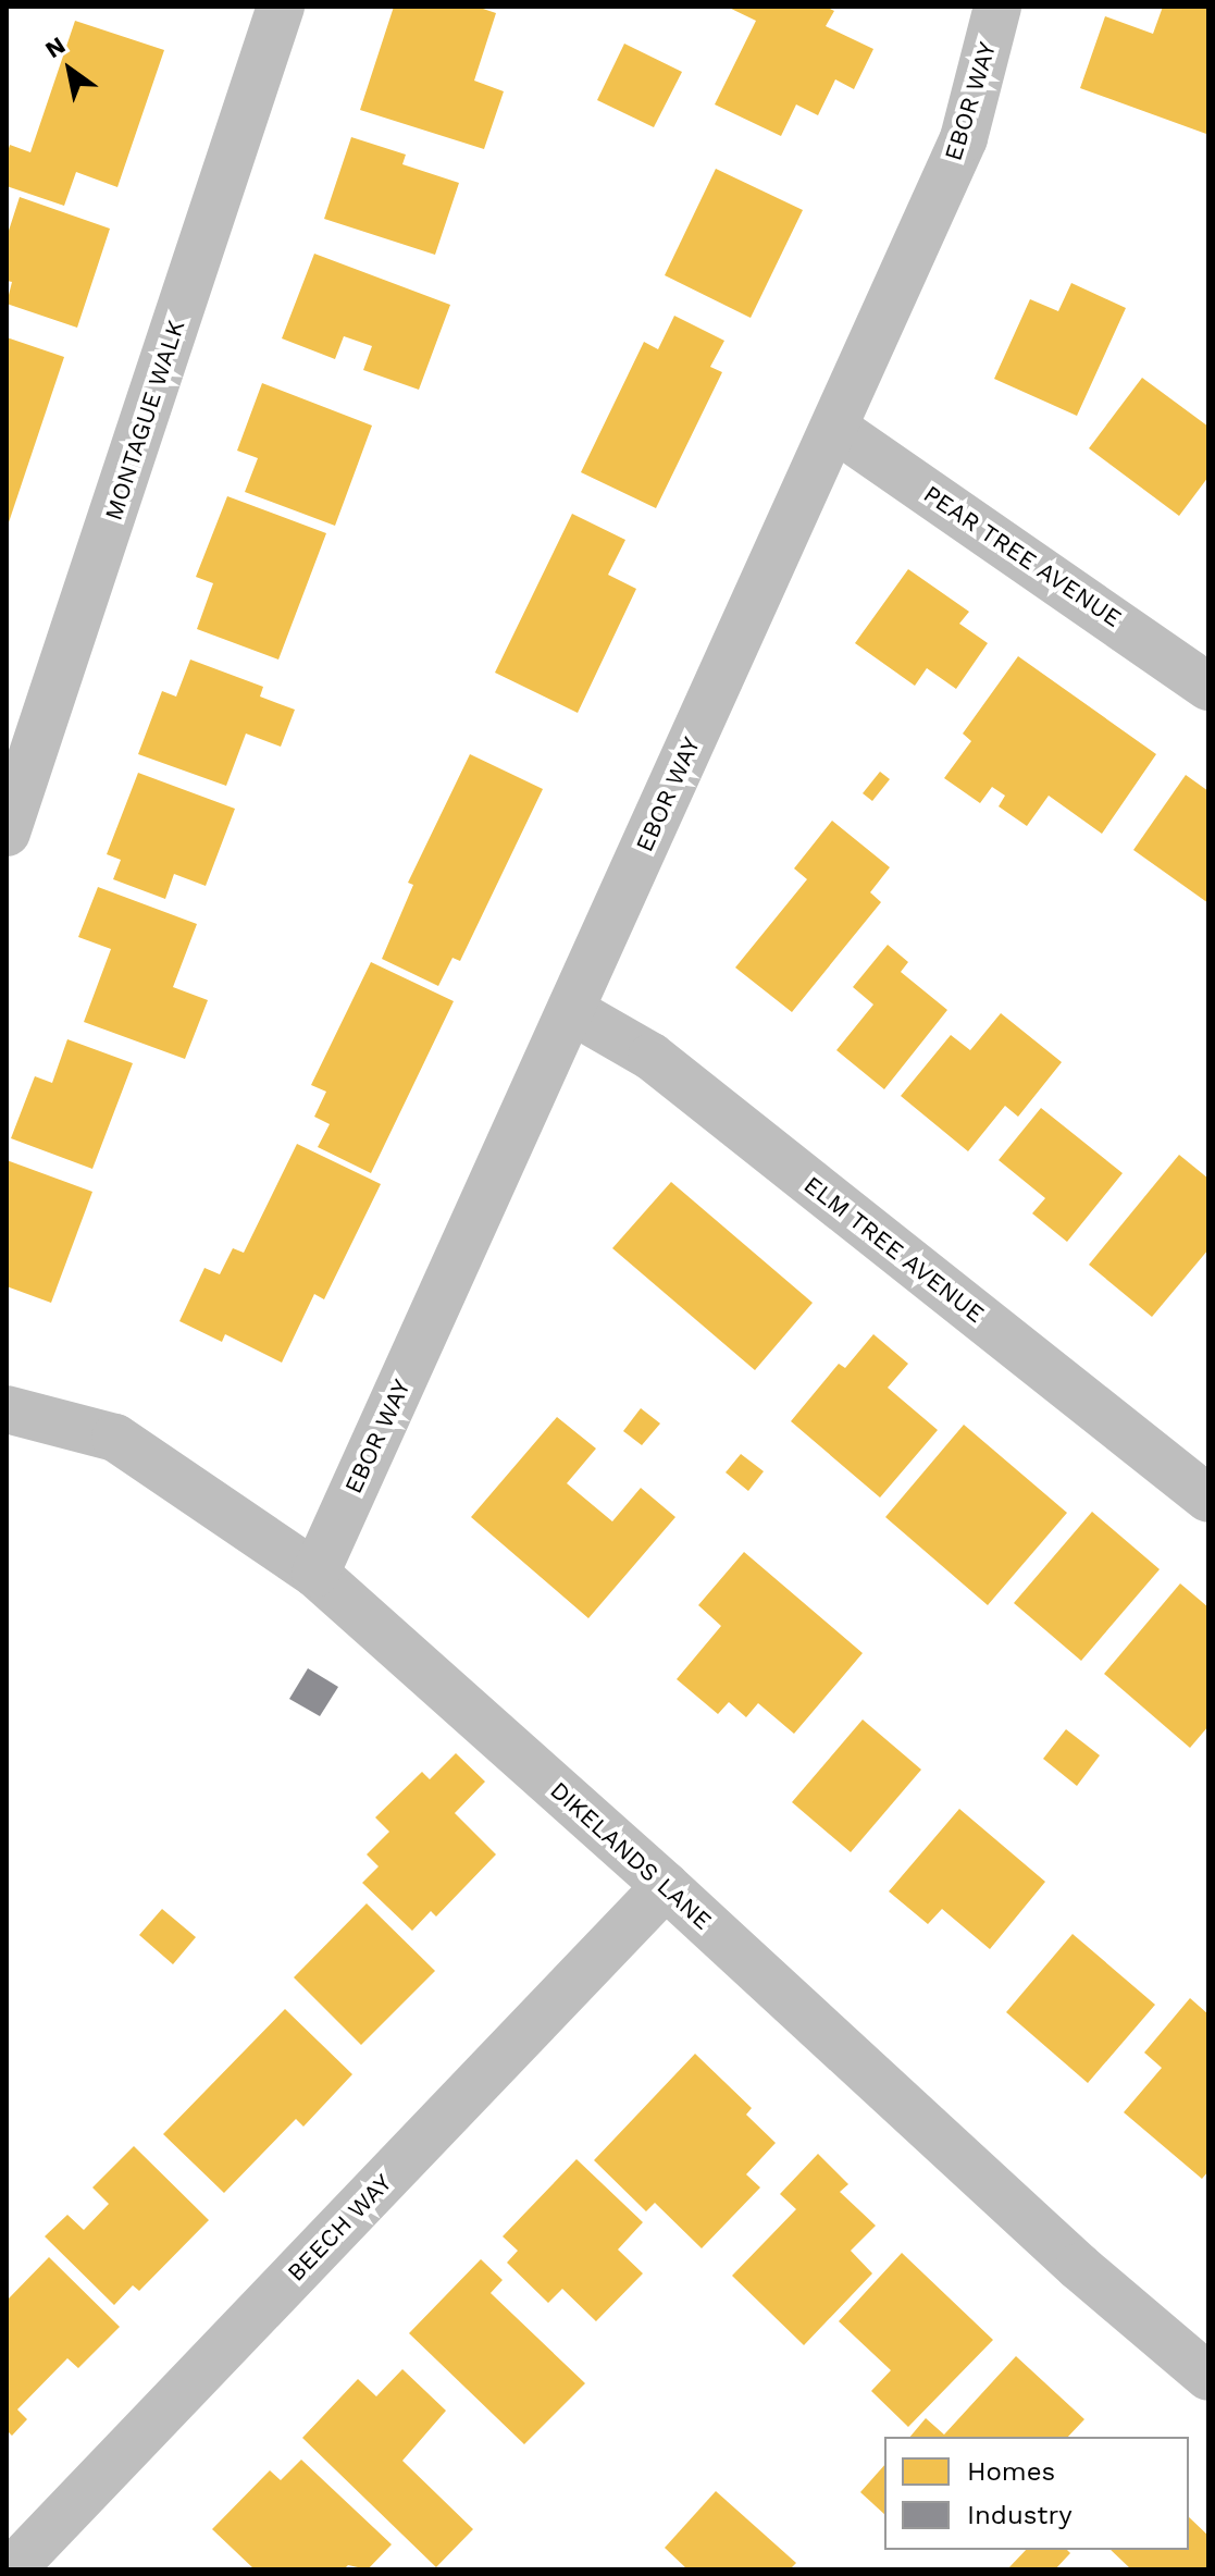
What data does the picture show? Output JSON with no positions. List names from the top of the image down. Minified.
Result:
{"streets":{"street":["EBOR WAY","MONTAGUE WALK","PEAR TREE AVENUE","ELM TREE AVENUE","DIKELANDS LANE","BEECH WAY"]},"crossings":[["EBOR WAY","PEAR TREE AVENUE"],["EBOR WAY","ELM TREE AVENUE"],["EBOR WAY","DIKELANDS LANE"],["DIKELANDS LANE","BEECH WAY"]],"legend":["Homes","Industry"],"north":"top left"}
